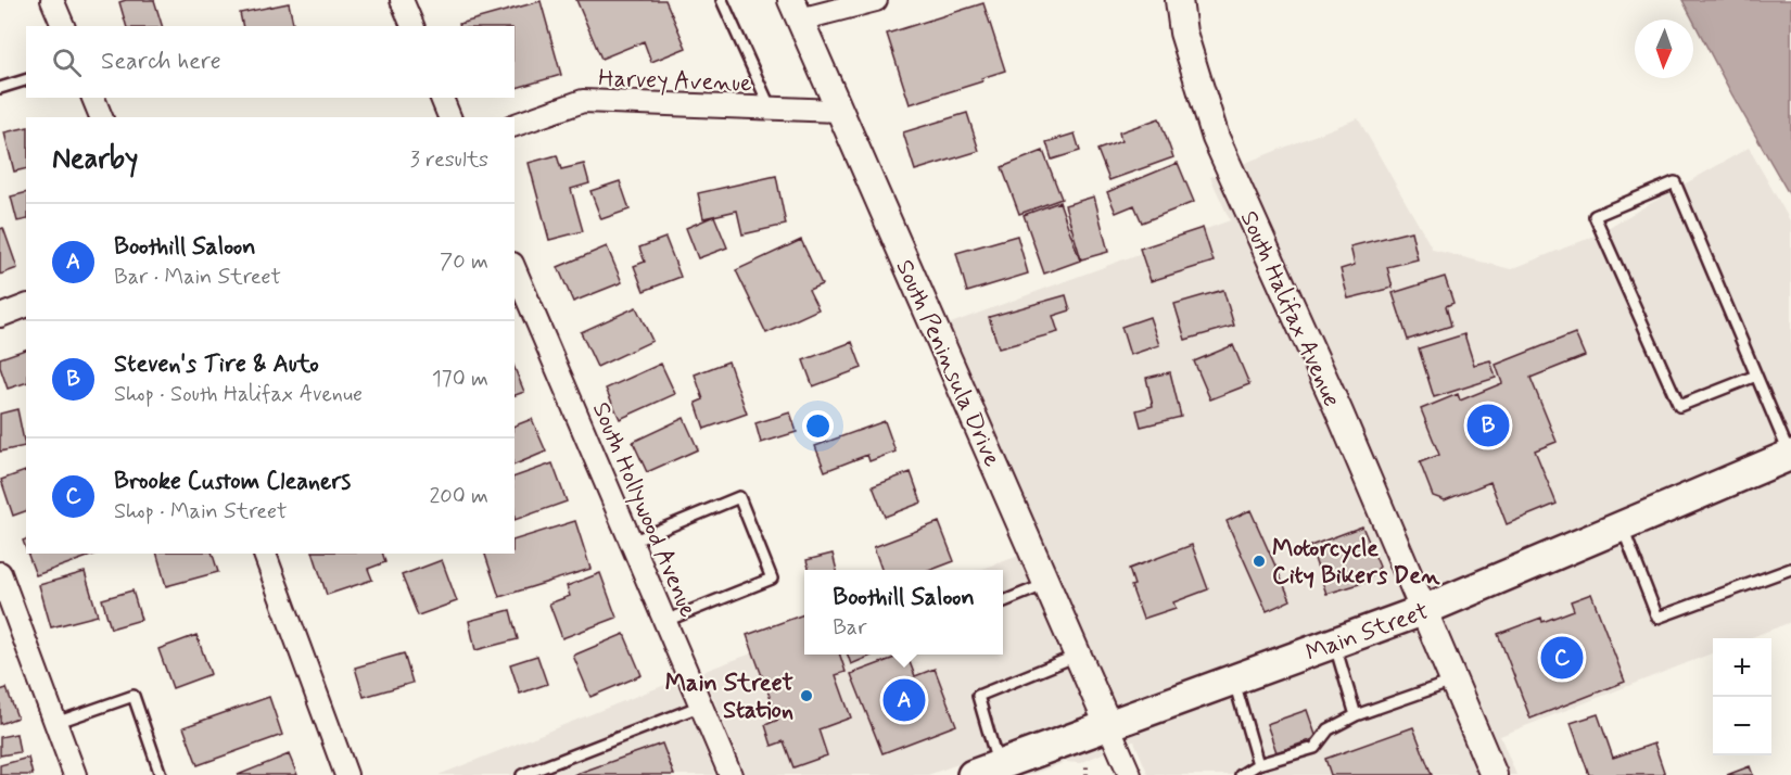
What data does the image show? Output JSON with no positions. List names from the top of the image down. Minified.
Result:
{"streets":{"main road":["Main Street"],"street":["Harvey Avenue","South Halifax Avenue","South Peninsula Drive","South Hollywood Avenue"]},"crossings":[["Harvey Avenue","South Peninsula Drive"],["South Halifax Avenue","Main Street"],["South Peninsula Drive","Main Street"]],"places":["Motorcycle City Bikers Den","Main Street Station"],"north":"bottom","page":{"search":"Search here","heading":["Nearby","3 results"],"list":[{"mark":"A","name":"Boothill Saloon","note":"Bar · Main Street","value":"70 m"},{"mark":"B","name":"Steven's Tire & Auto","note":"Shop · South Halifax Avenue","value":"170 m"},{"mark":"C","name":"Brooke Custom Cleaners","note":"Shop · Main Street","value":"200 m"}],"pins":["B","C","A"],"popup":["Boothill Saloon","Bar"],"map_buttons":["+","−"]}}
